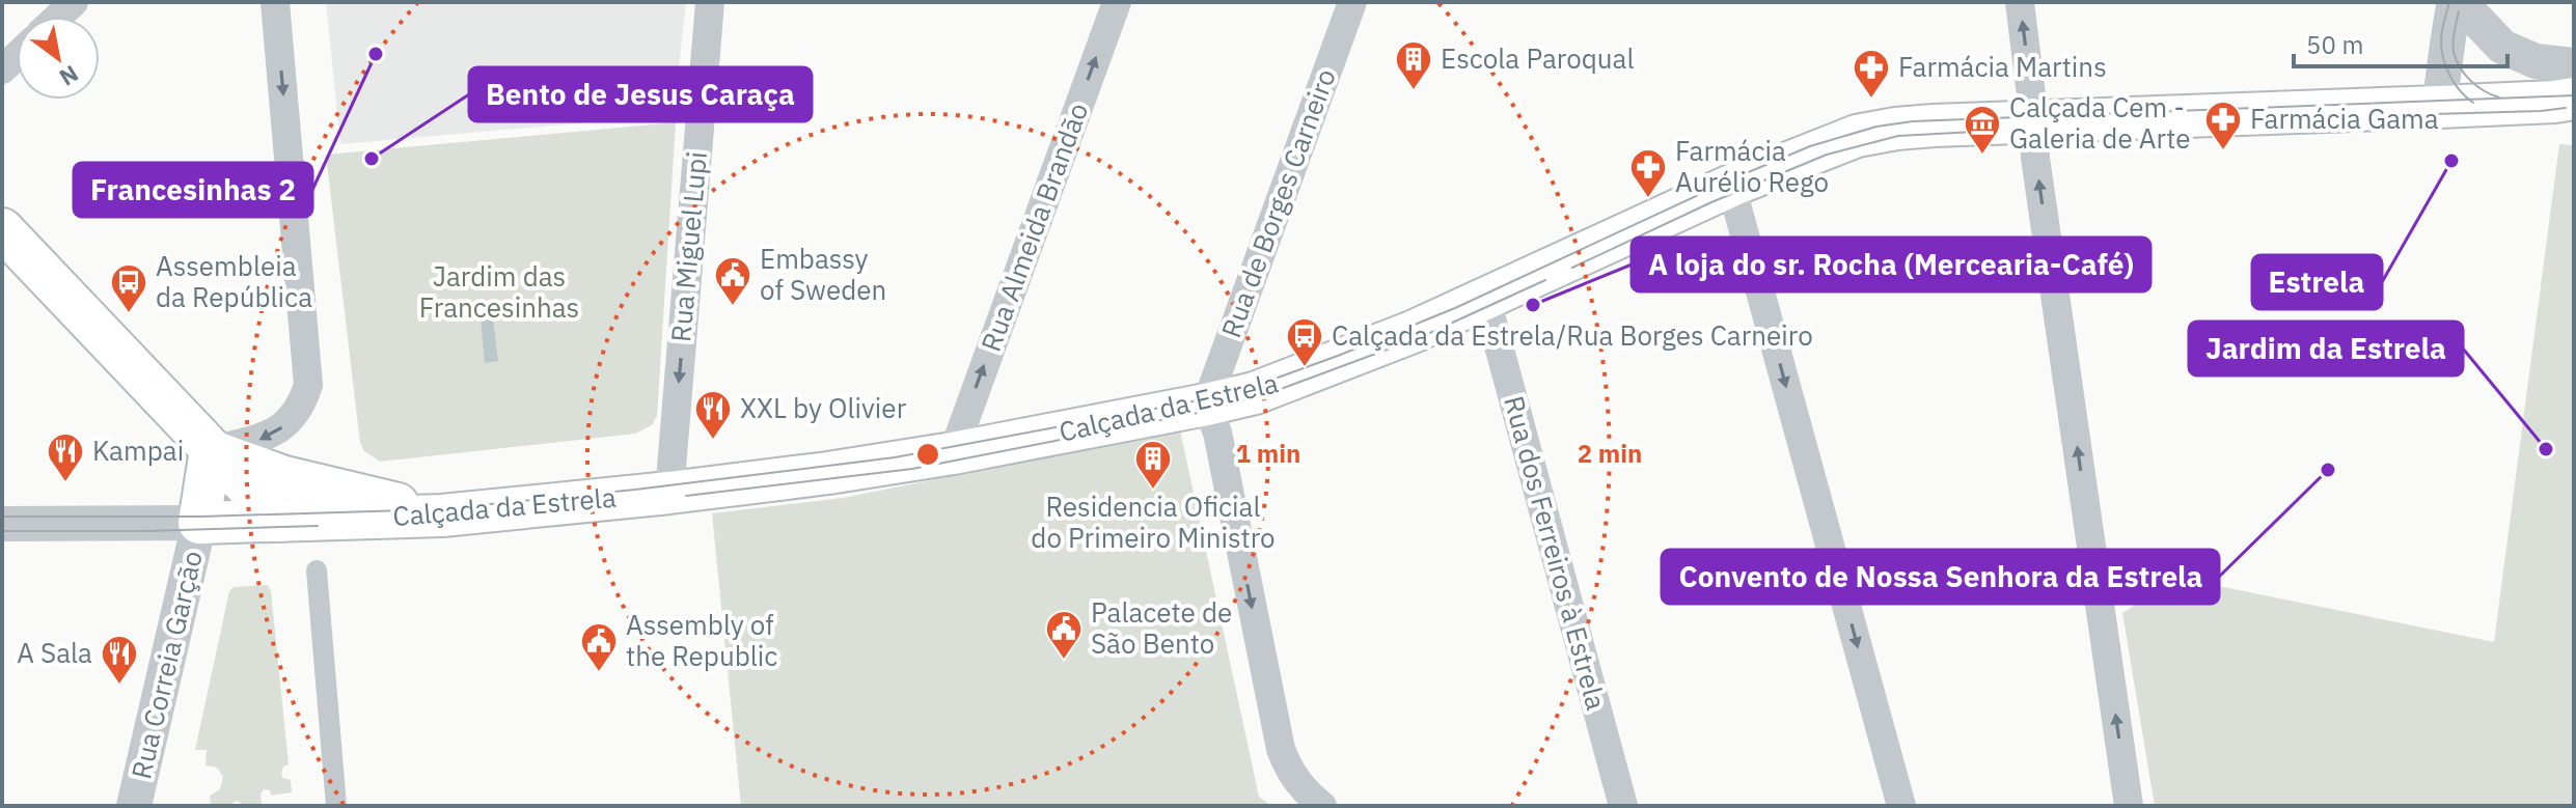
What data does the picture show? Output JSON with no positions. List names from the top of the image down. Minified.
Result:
{"streets":{"main road":["Calçada da Estrela"],"street":["Rua de Borges Carneiro","Rua Almeida Brandão","Rua Miguel Lupi","Rua dos Ferreiros à Estrela","Rua Correia Garção"]},"crossings":[["Rua de Borges Carneiro","Calçada da Estrela"],["Rua Almeida Brandão","Calçada da Estrela"],["Rua Miguel Lupi","Calçada da Estrela"],["Calçada da Estrela","Rua dos Ferreiros à Estrela"],["Calçada da Estrela","Rua Correia Garção"]],"one_way":["Rua Almeida Brandão","Rua Miguel Lupi"],"parks":["Jardim das Francesinhas"],"places":{"other":["Francesinhas 2","Bento de Jesus Caraça","Estrela","A loja do sr. Rocha (Mercearia-Café)","Jardim da Estrela","Convento de Nossa Senhora da Estrela"],"building":["Escola Paroqual","Residencia Oficial do Primeiro Ministro"],"pharmacy":["Farmácia Martins","Farmácia Gama","Farmácia Aurélio Rego"],"museum":["Calçada Cem - Galeria de Arte"],"public building":["Embassy of Sweden","Palacete de São Bento","Assembly of the Republic"],"bus stop":["Assembleia da República","Calçada da Estrela/Rua Borges Carneiro"],"restaurant":["XXL by Olivier","Kampai","A Sala"]},"scale_bar":"50 m","north":"bottom right","rings":["1 min","2 min"]}
